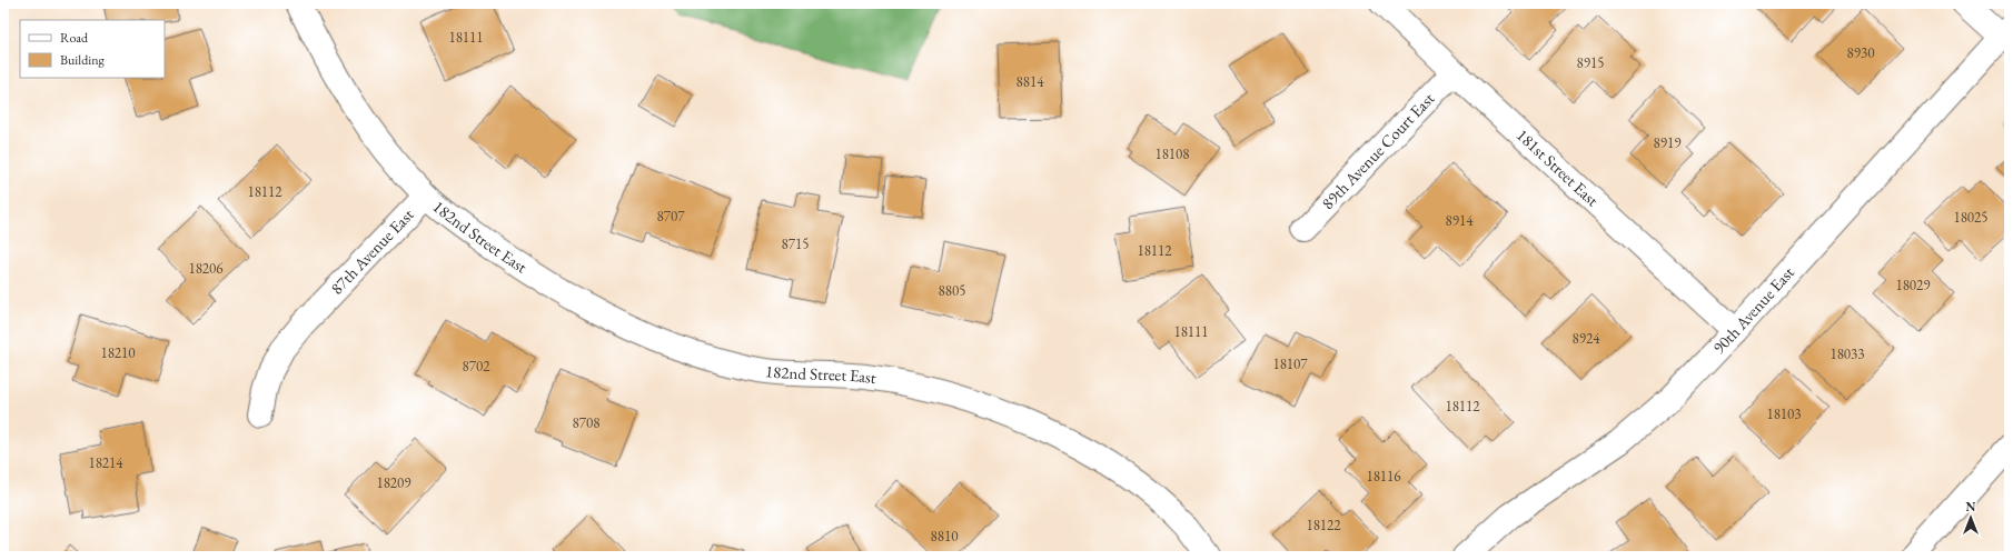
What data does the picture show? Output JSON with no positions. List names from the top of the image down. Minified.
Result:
{"streets":{"street":["89th Avenue Court East","181st Street East","182nd Street East","87th Avenue East","90th Avenue East"]},"crossings":[["89th Avenue Court East","181st Street East"],["181st Street East","90th Avenue East"],["182nd Street East","87th Avenue East"]],"house_numbers":["18111","8930","8915","8814","8919","18108","18112","8707","18025","8914","8715","18112","18206","18029","8805","18111","8924","18210","18033","18107","8702","18112","18103","8708","18214","18116","18209","18122","8810"],"legend":["Road","Building"],"north":"top"}
